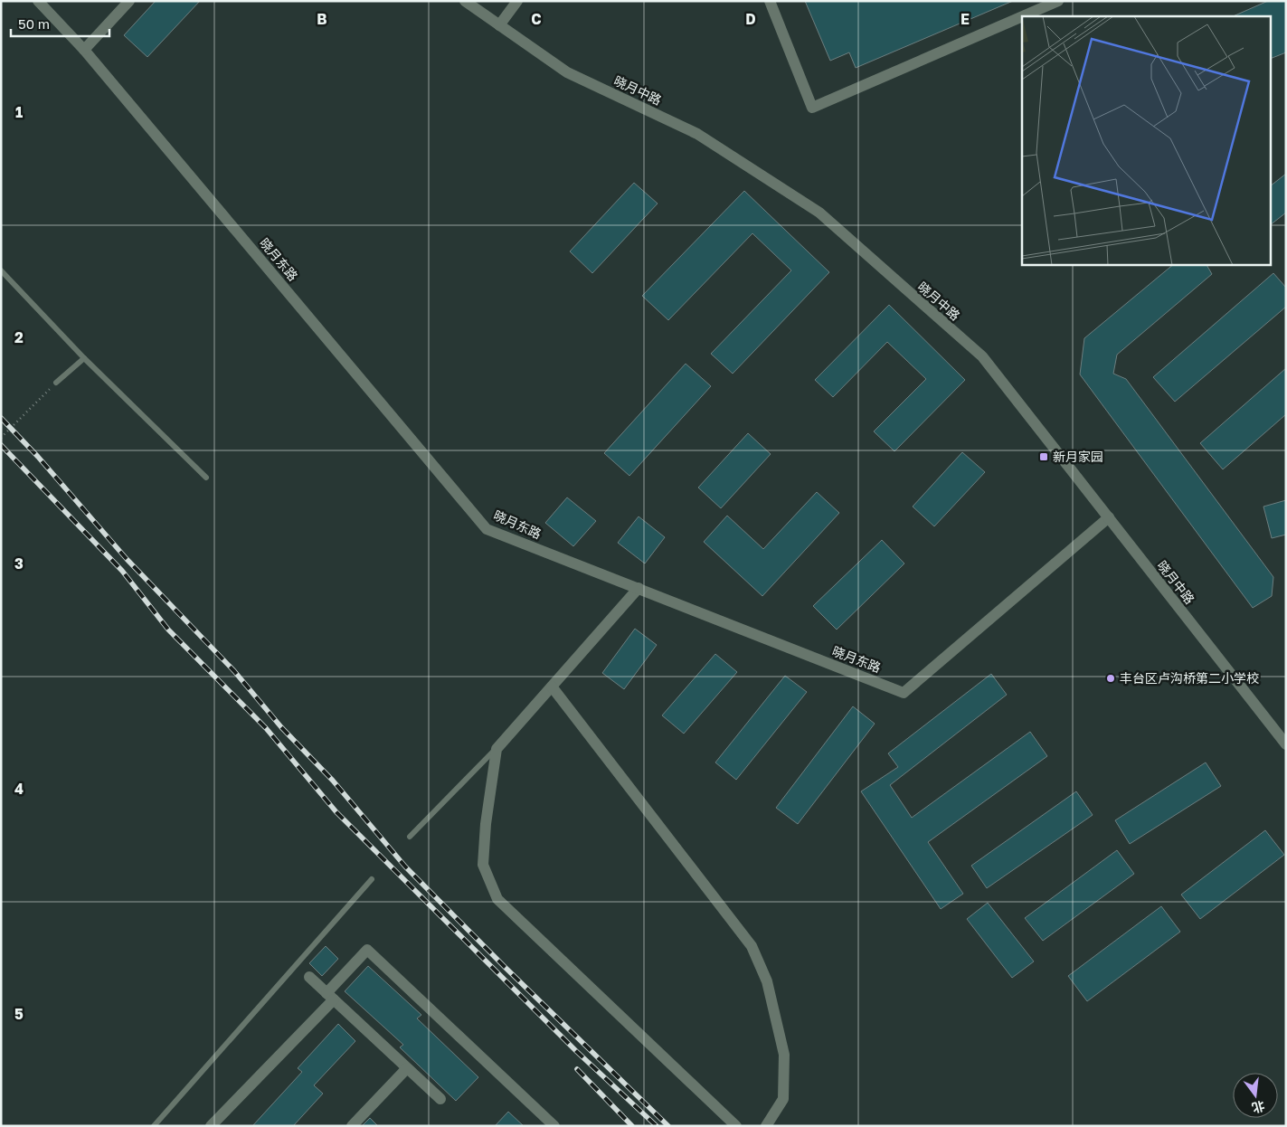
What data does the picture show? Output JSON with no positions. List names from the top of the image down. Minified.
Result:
{"streets":{"street":["晓月中路","晓月东路"]},"crossings":[["晓月中路","晓月东路"]],"places":{"transit":["新月家园"],"other":["丰台区卢沟桥第二小学校"]},"scale_bar":"50 m","north":"bottom","grid":{"columns":["B","C","D","E"],"rows":["1","2","3","4","5"]}}
